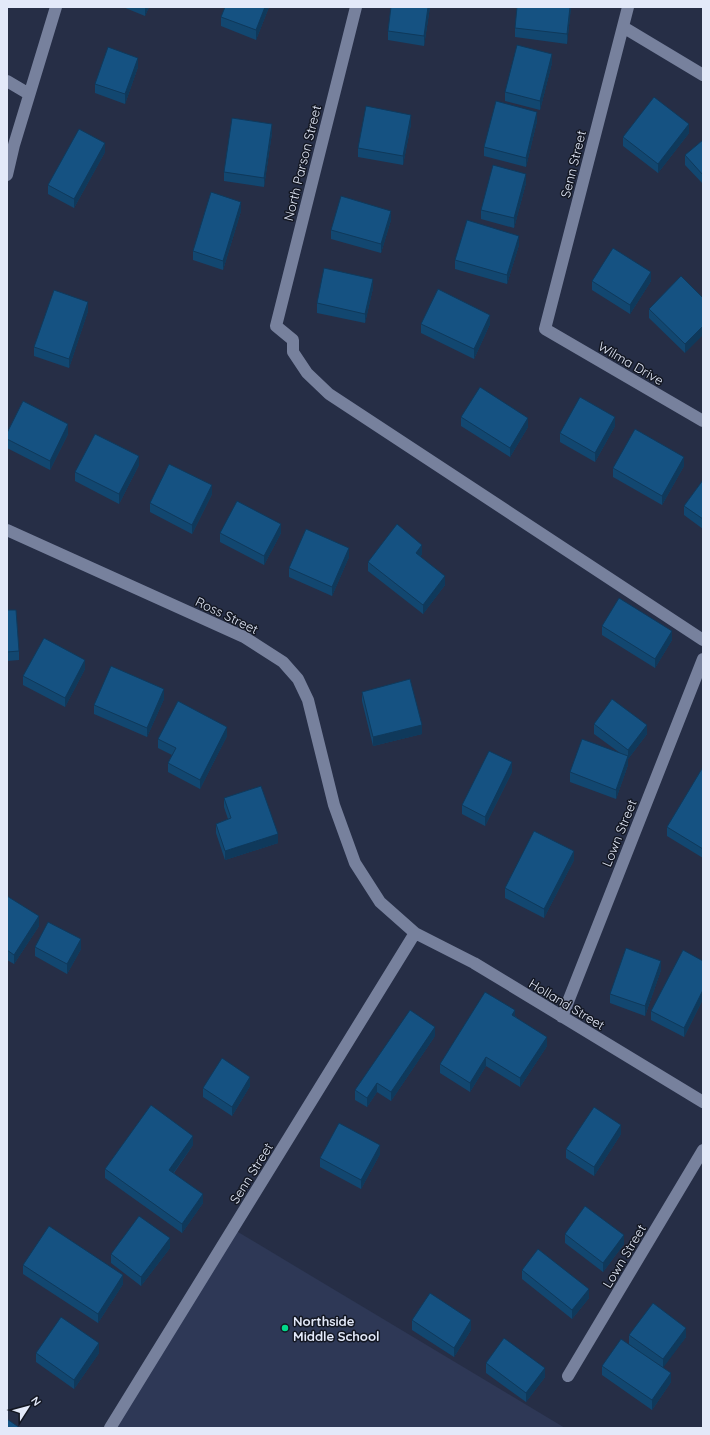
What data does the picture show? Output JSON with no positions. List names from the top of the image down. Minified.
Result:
{"streets":{"street":["North Parson Street","Senn Street","Wilma Drive","Ross Street","Lown Street","Holland Street"]},"crossings":[["Senn Street","Wilma Drive"],["Senn Street","Ross Street"],["Senn Street","Holland Street"],["Ross Street","Holland Street"],["Lown Street","Holland Street"]],"places":["Northside Middle School"],"north":"top right"}
